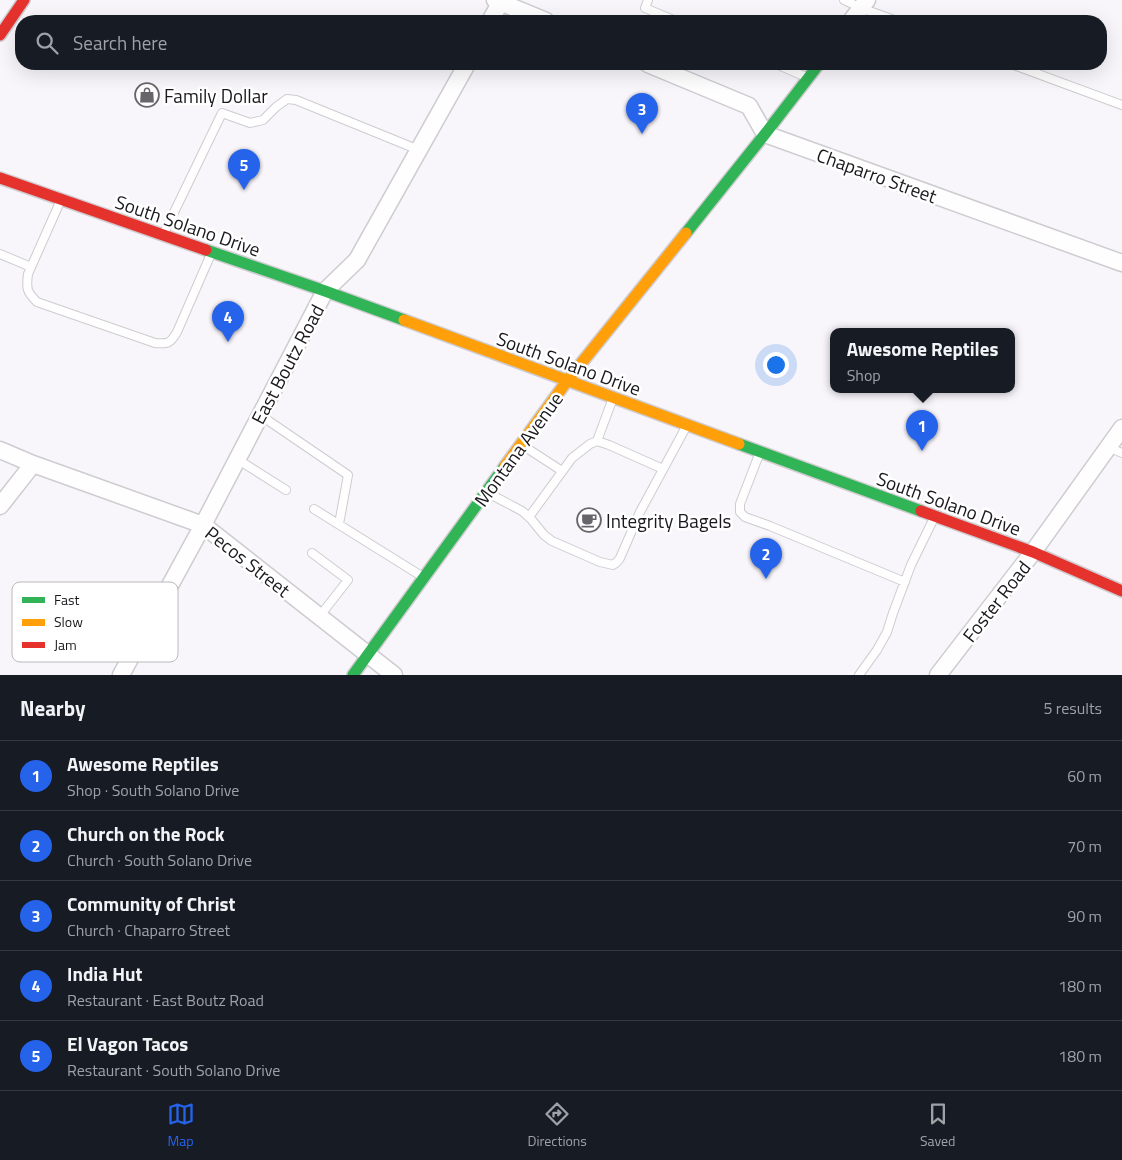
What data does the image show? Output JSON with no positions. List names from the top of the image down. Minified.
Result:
{"streets":{"street":["Chaparro Street","South Solano Drive","East Boutz Road","Montana Avenue","Pecos Street","Foster Road"]},"crossings":[["Chaparro Street","Montana Avenue"],["South Solano Drive","East Boutz Road"],["South Solano Drive","Montana Avenue"],["South Solano Drive","Foster Road"],["East Boutz Road","Pecos Street"],["Montana Avenue","Pecos Street"]],"places":{"shop":["Family Dollar"],"cafe":["Integrity Bagels"]},"legend":["Fast","Slow","Jam"],"page":{"search":"Search here","pins":["3","5","4","1","2"],"popup":["Awesome Reptiles","Shop"],"heading":["Nearby","5 results"],"list":[{"mark":"1","name":"Awesome Reptiles","note":"Shop · South Solano Drive","value":"60 m"},{"mark":"2","name":"Church on the Rock","note":"Church · South Solano Drive","value":"70 m"},{"mark":"3","name":"Community of Christ","note":"Church · Chaparro Street","value":"90 m"},{"mark":"4","name":"India Hut","note":"Restaurant · East Boutz Road","value":"180 m"},{"mark":"5","name":"El Vagon Tacos","note":"Restaurant · South Solano Drive","value":"180 m"}],"nav":["Map","Directions","Saved"]}}
